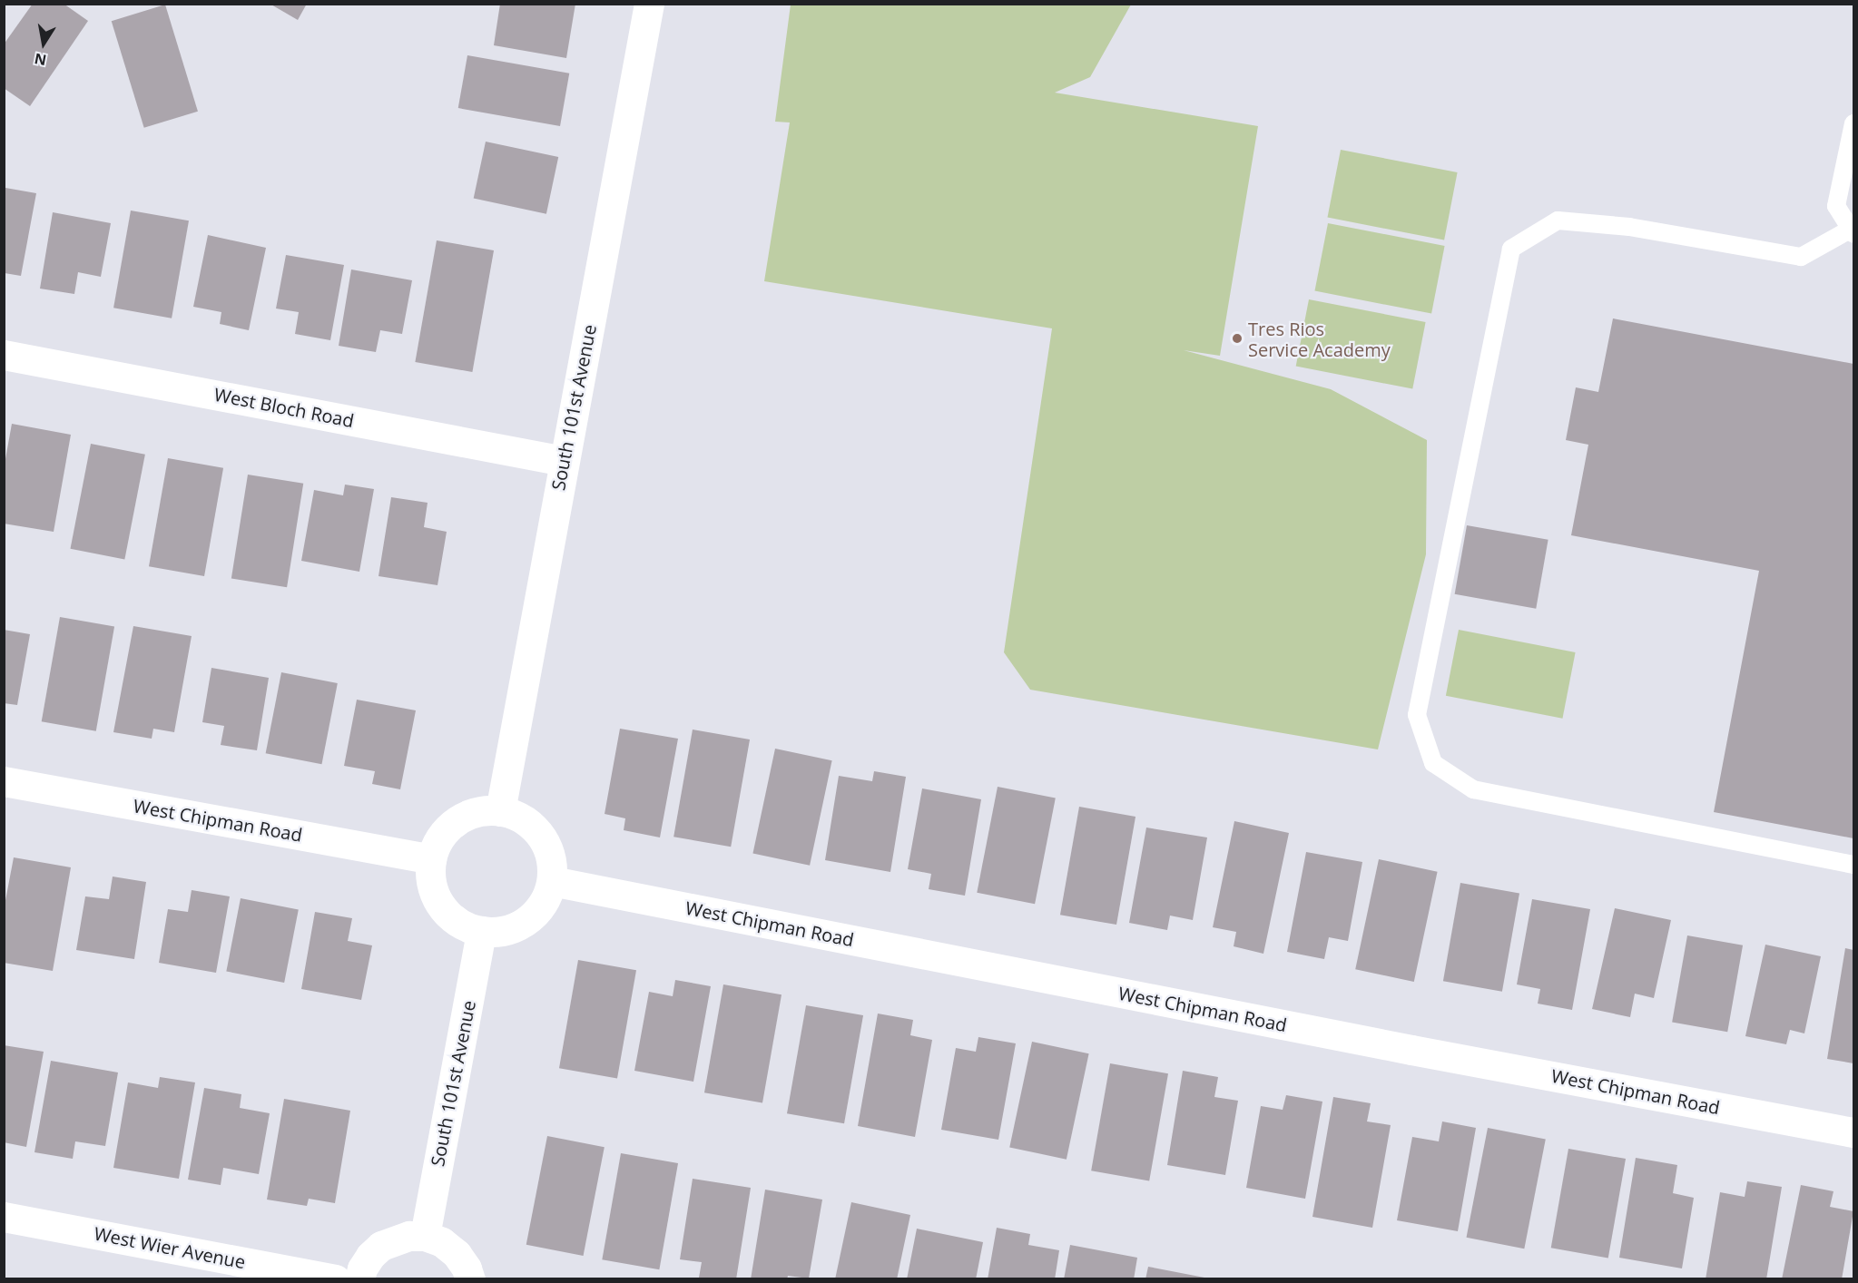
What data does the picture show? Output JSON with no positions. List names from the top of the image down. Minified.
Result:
{"streets":{"street":["West Bloch Road","South 101st Avenue","West Chipman Road","West Wier Avenue"]},"crossings":[["West Bloch Road","South 101st Avenue"],["South 101st Avenue","West Chipman Road"]],"places":["Tres Rios Service Academy"],"north":"bottom"}
